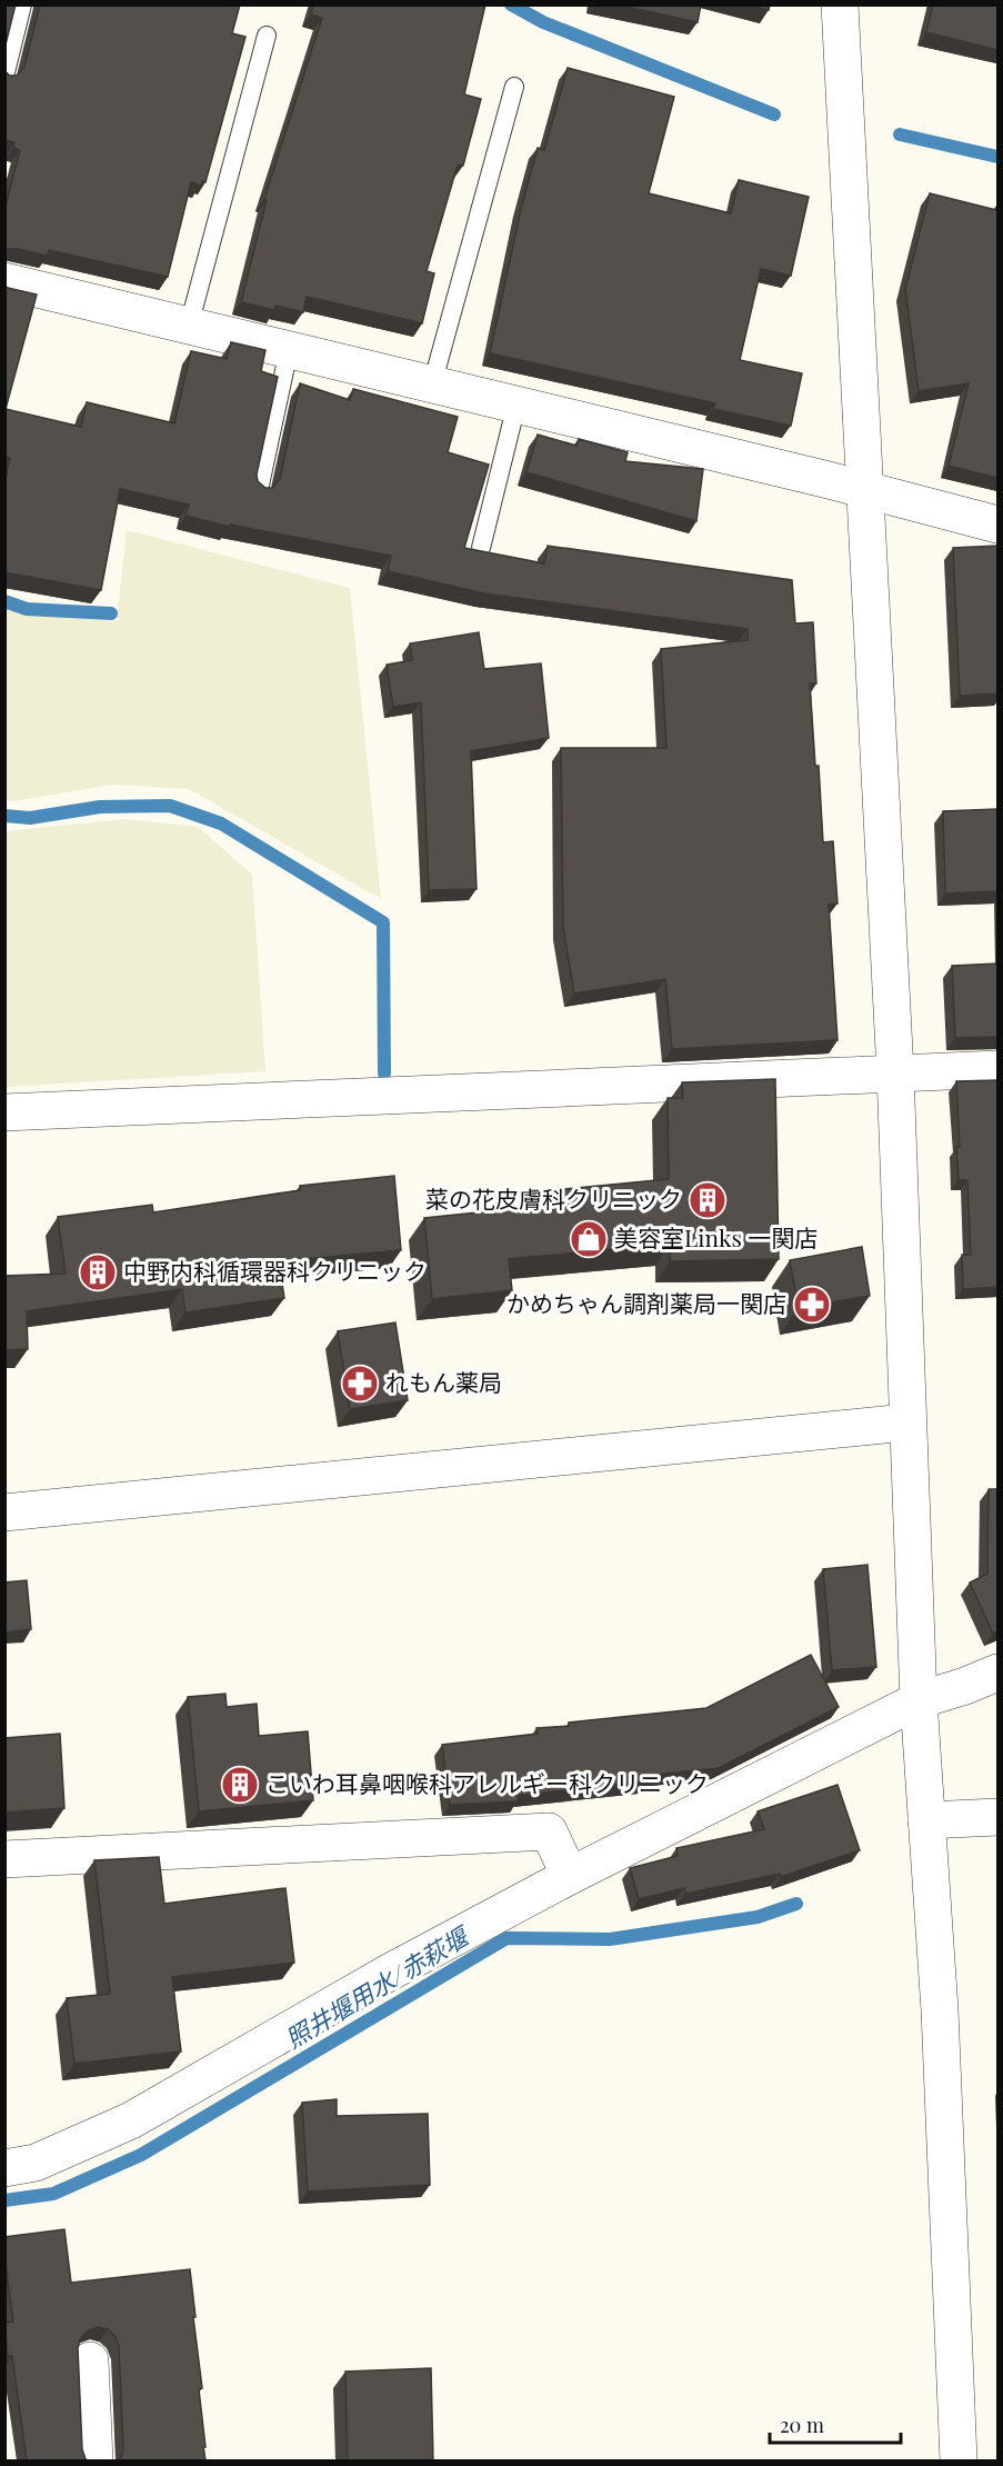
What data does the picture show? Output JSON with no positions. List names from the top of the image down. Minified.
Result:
{"water":["照井堰用水/赤萩堰"],"places":{"building":["菜の花皮膚科クリニック","中野内科循環器科クリニック","こいわ耳鼻咽喉科アレルギー科クリニック"],"shop":["美容室Links 一関店"],"pharmacy":["かめちゃん調剤薬局一関店","れもん薬局"]},"scale_bar":"20 m"}
